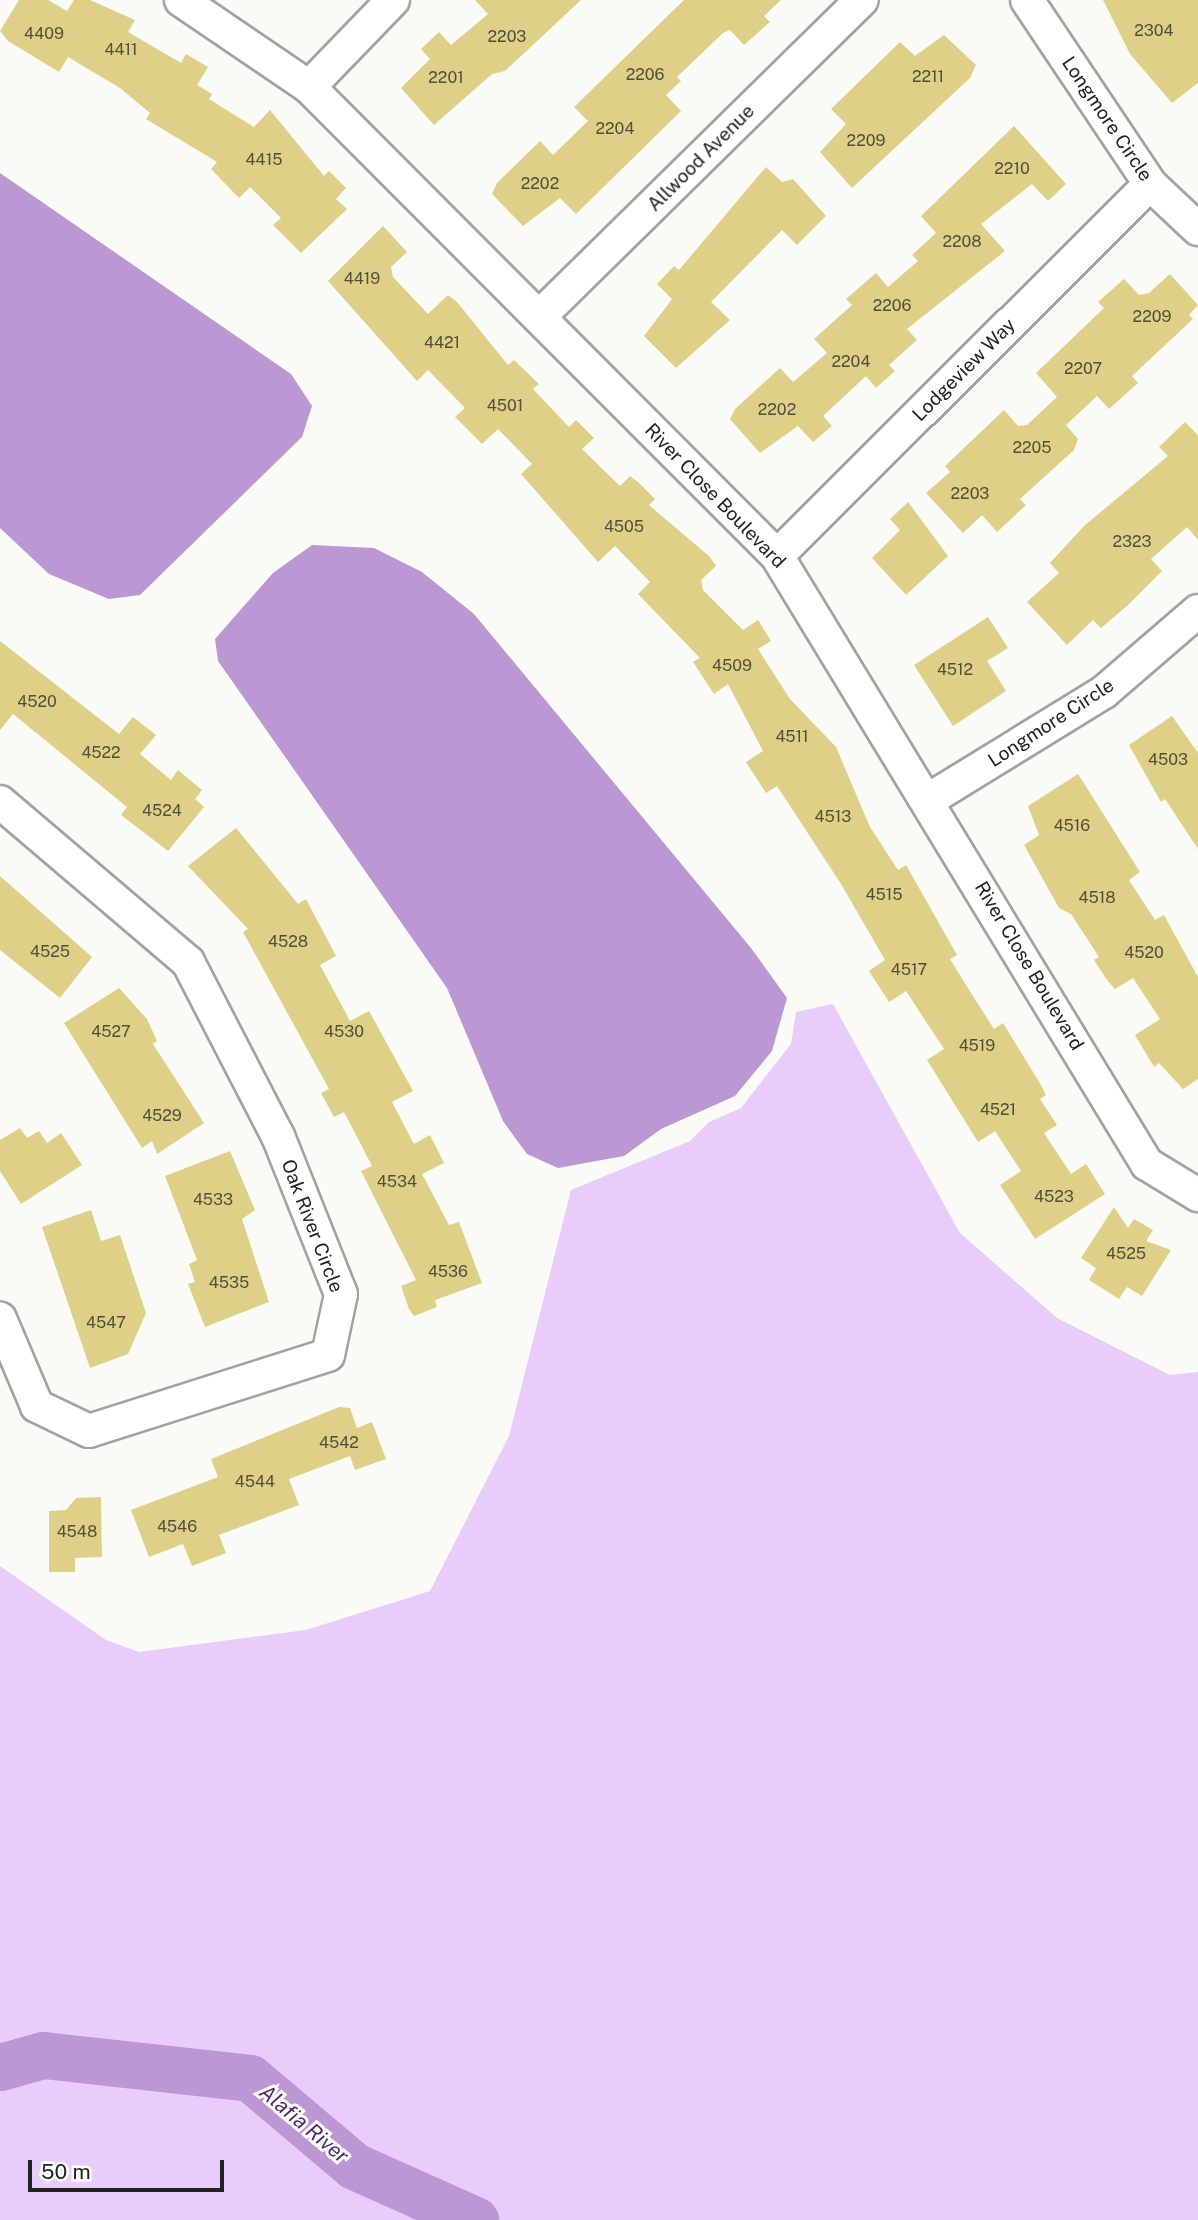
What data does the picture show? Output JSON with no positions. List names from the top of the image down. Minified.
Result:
{"streets":{"street":["Longmore Circle","Allwood Avenue","Lodgeview Way","River Close Boulevard","Oak River Circle"]},"crossings":[["Longmore Circle","Lodgeview Way"],["Longmore Circle","River Close Boulevard"],["Allwood Avenue","River Close Boulevard"],["Lodgeview Way","River Close Boulevard"]],"water":["Alafia River"],"house_numbers":["2304","4409","2203","4411","2206","2211","2201","2204","2209","4415","2210","2202","2208","4419","2206","2209","4421","2204","2207","4501","2202","2205","2203","4505","2323","4509","4512","4520","4511","4522","4503","4524","4513","4516","4515","4518","4528","4525","4520","4517","4527","4530","4519","4521","4529","4534","4523","4533","4525","4536","4535","4547","4542","4544","4546","4548"],"scale_bar":"50 m"}
